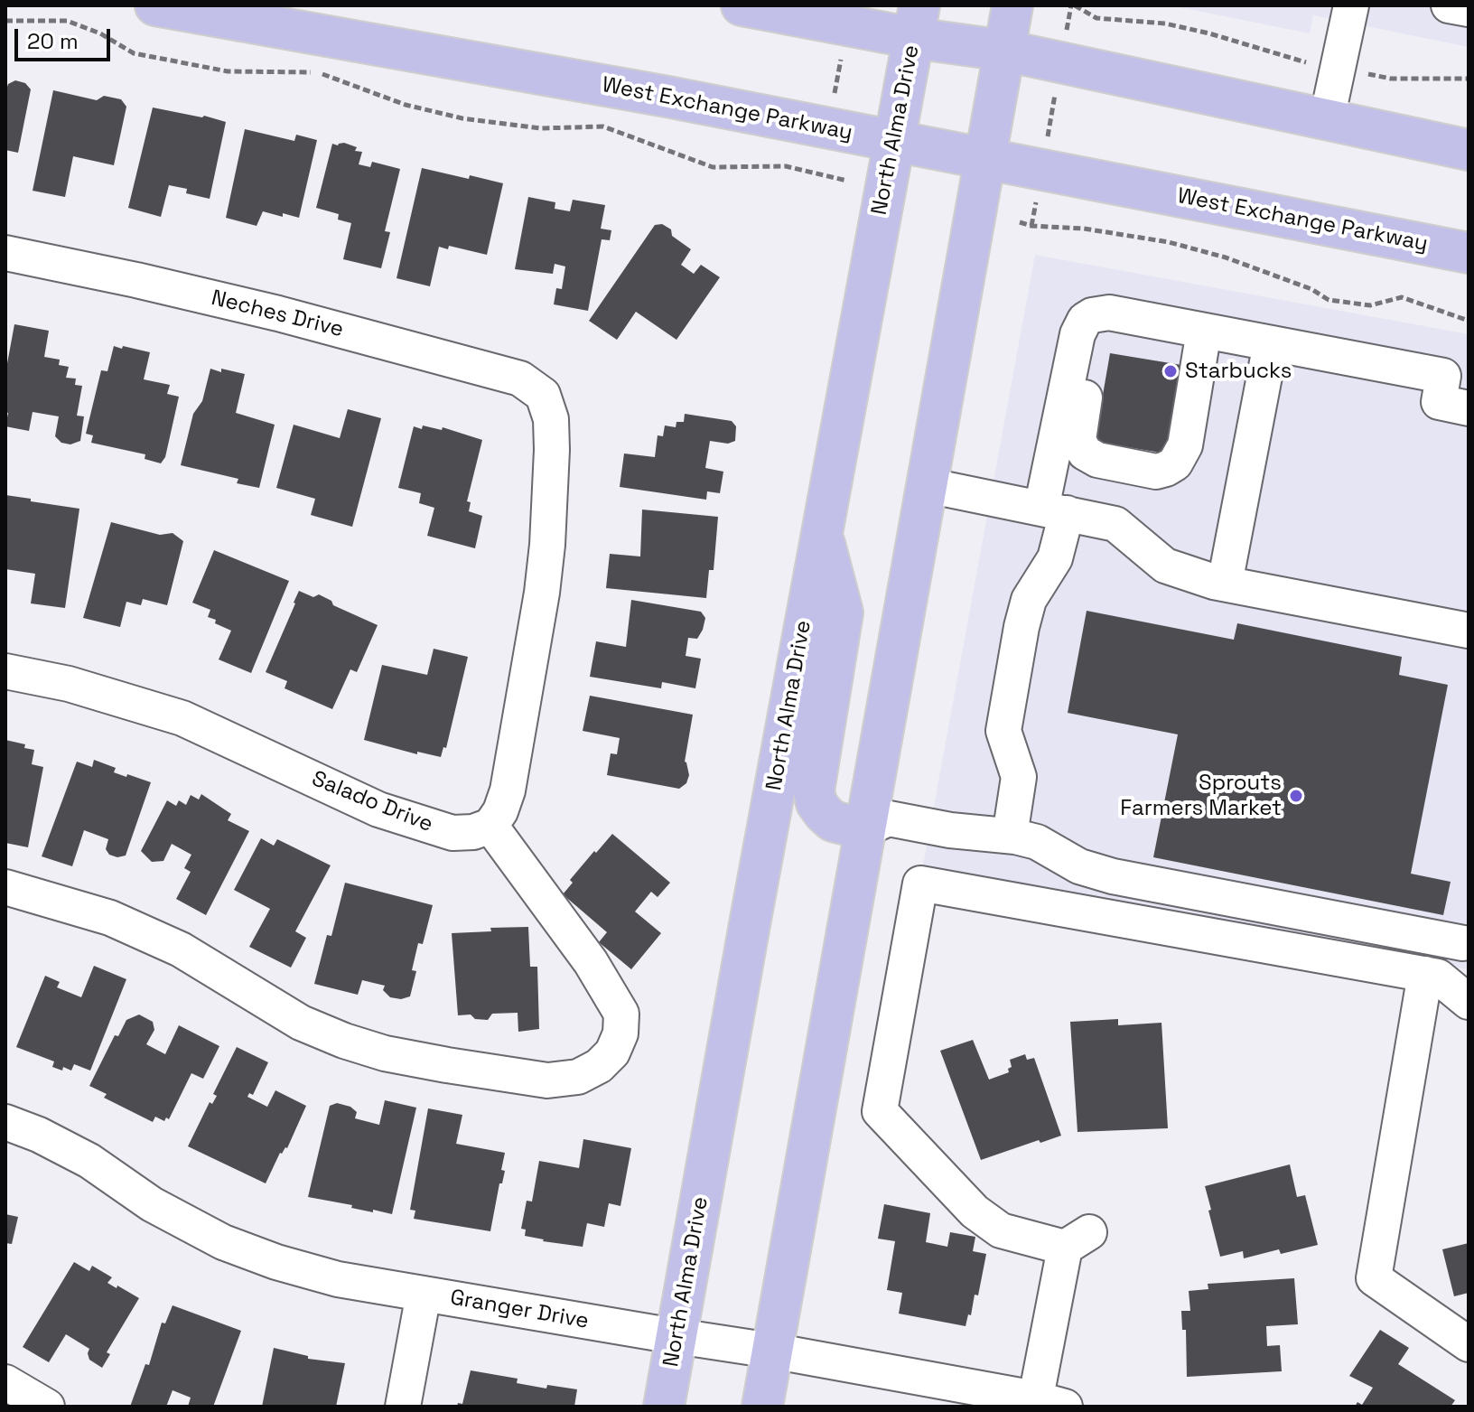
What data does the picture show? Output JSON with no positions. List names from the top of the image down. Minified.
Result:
{"streets":{"main road":["West Exchange Parkway","North Alma Drive"],"street":["Neches Drive","Salado Drive","Granger Drive"]},"crossings":[["West Exchange Parkway","North Alma Drive"],["North Alma Drive","Granger Drive"],["Neches Drive","Salado Drive"]],"places":["Starbucks","Sprouts Farmers Market"],"scale_bar":"20 m"}
